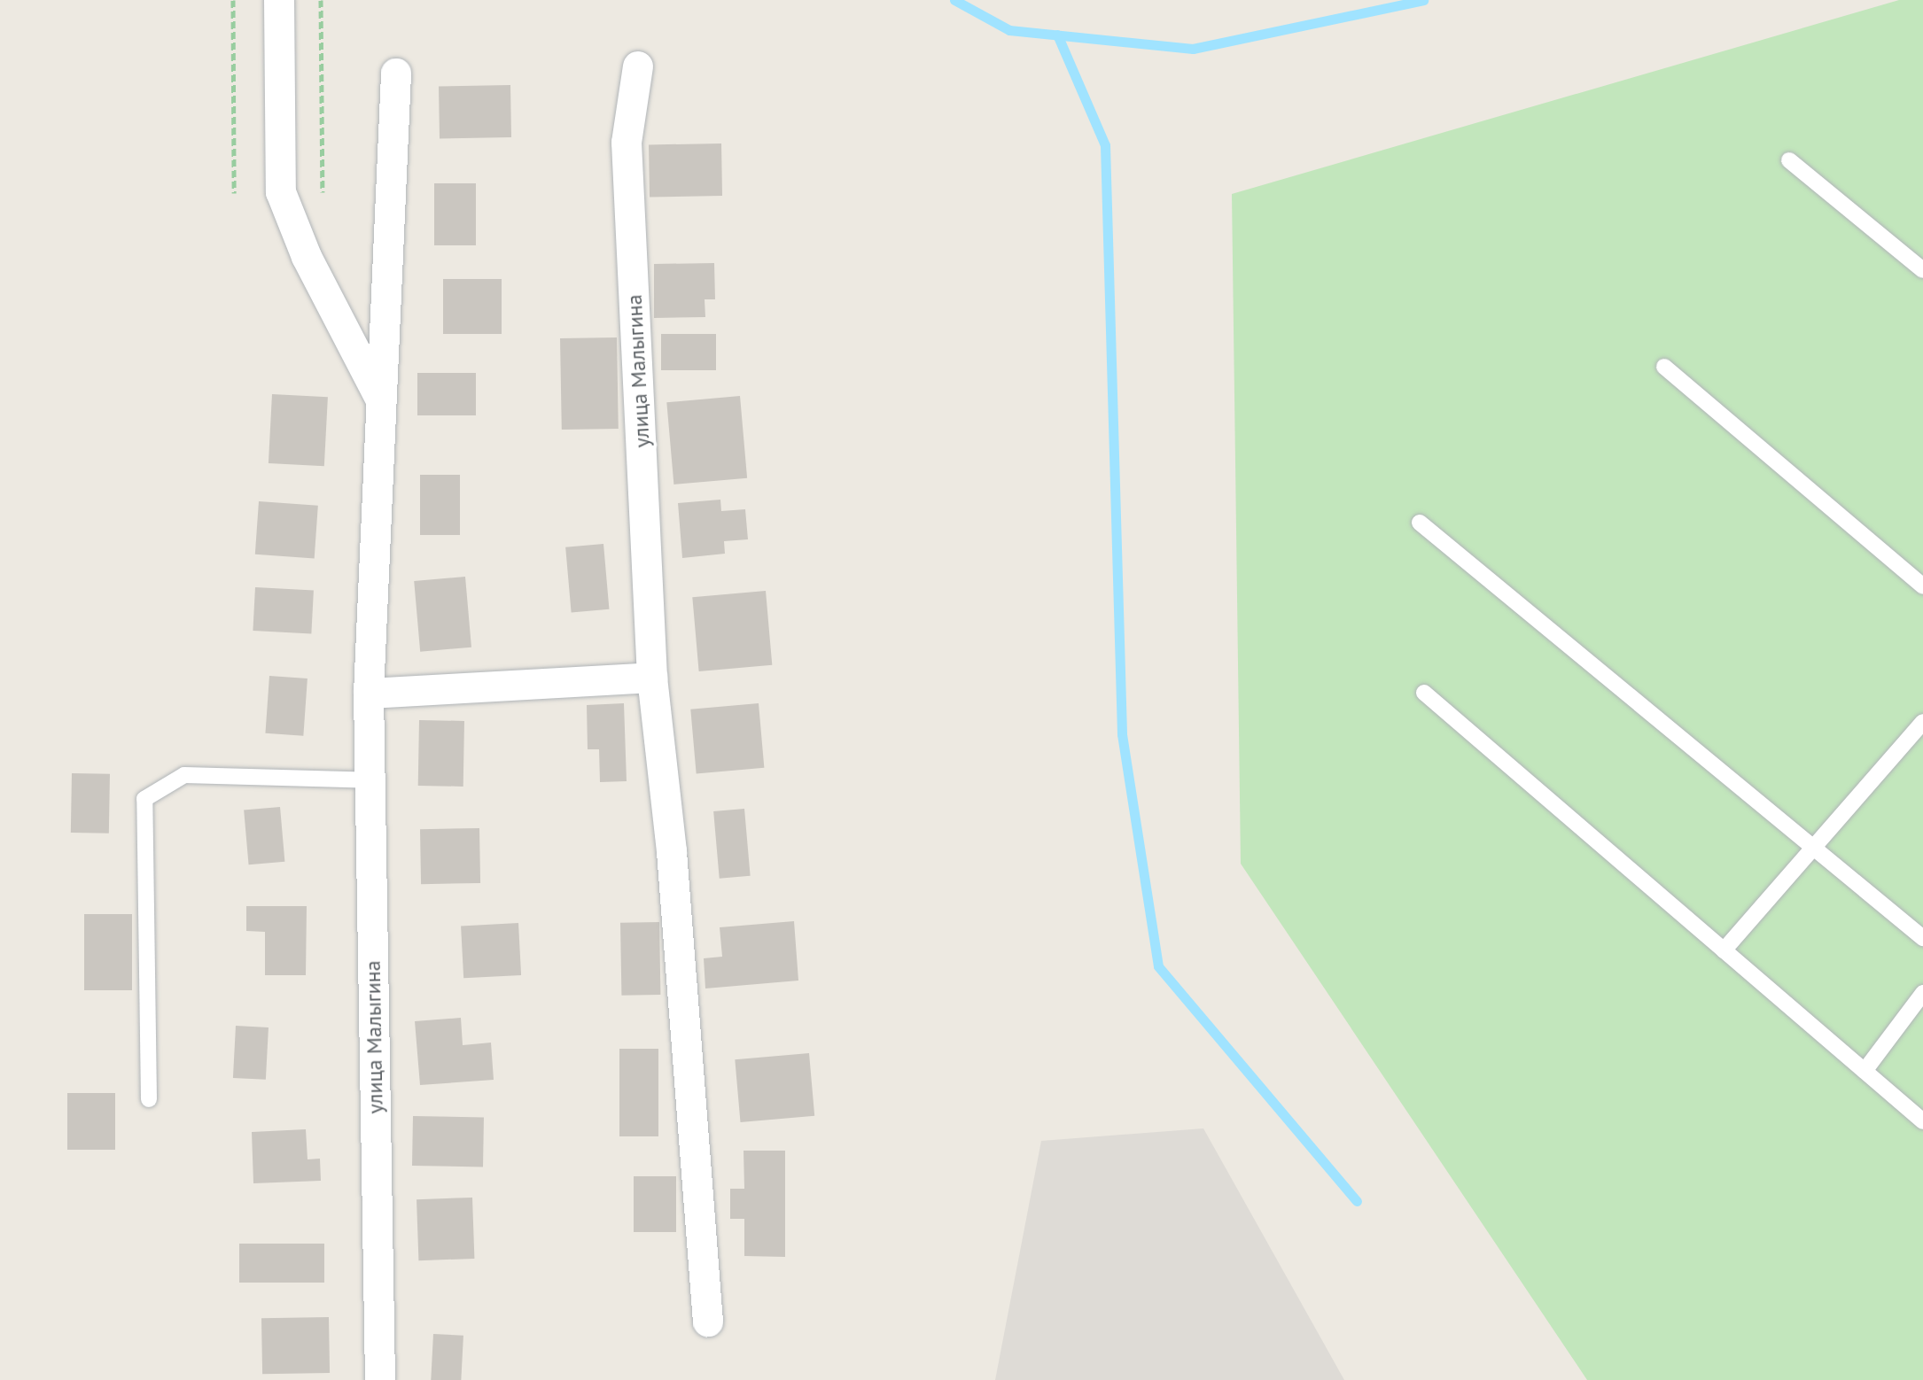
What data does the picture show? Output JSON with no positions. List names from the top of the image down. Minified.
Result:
{"streets":{"street":["улица Малыгина"]}}
